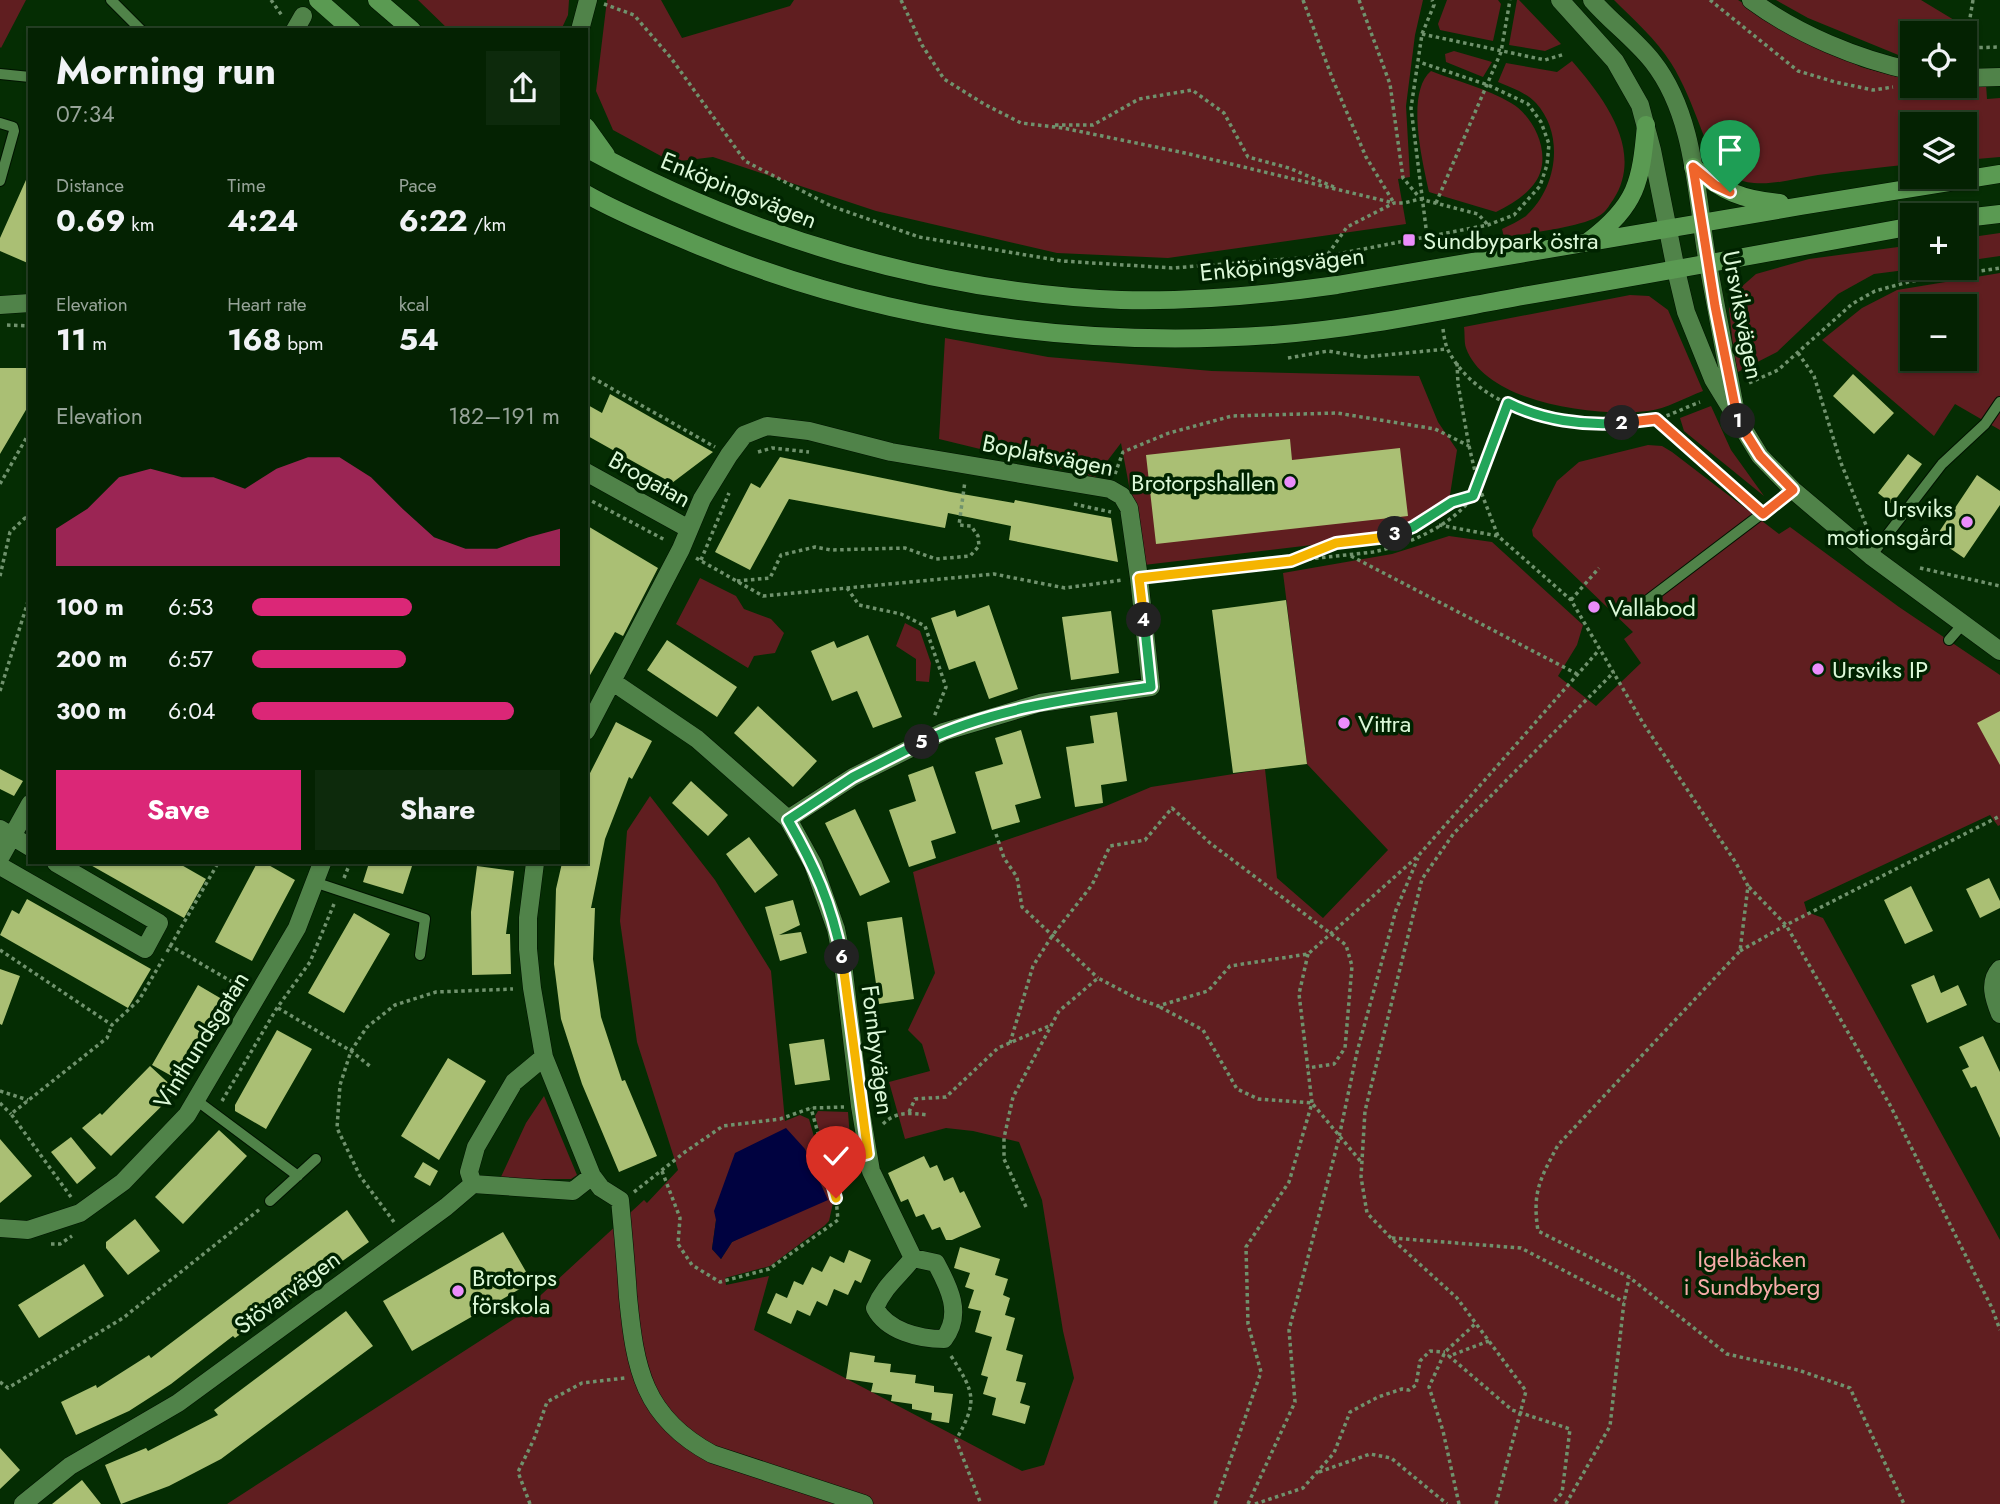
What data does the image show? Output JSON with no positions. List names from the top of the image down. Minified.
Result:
{"streets":{"main road":["Enköpingsvägen"],"street":["Ursviksvägen","Boplatsvägen","Brogatan","Vinthundsgatan","Fornbyvägen","Stövarvägen"]},"crossings":[["Enköpingsvägen","Ursviksvägen"],["Boplatsvägen","Brogatan"],["Boplatsvägen","Fornbyvägen"]],"parks":["Igelbäcken i Sundbyberg"],"places":{"transit":["Sundbypark östra"],"other":["Brotorpshallen","Ursviks motionsgård","Vallabod","Ursviks IP","Vittra","Brotorps förskola"]},"page":{"map_buttons":["+","−"],"heading":["Morning run","07:34"],"stats":[["Distance","0.69 km"],["Time","4:24"],["Pace","6:22 /km"],["Elevation","11 m"],["Heart rate","168 bpm"],["kcal","54"]],"chart":["Elevation","182–191 m"],"pins":["1","2","3","4","5","6"],"list":[{"name":"100 m","note":"6:53"},{"name":"200 m","note":"6:57"},{"name":"300 m","note":"6:04"}],"buttons":["Save","Share"]}}
